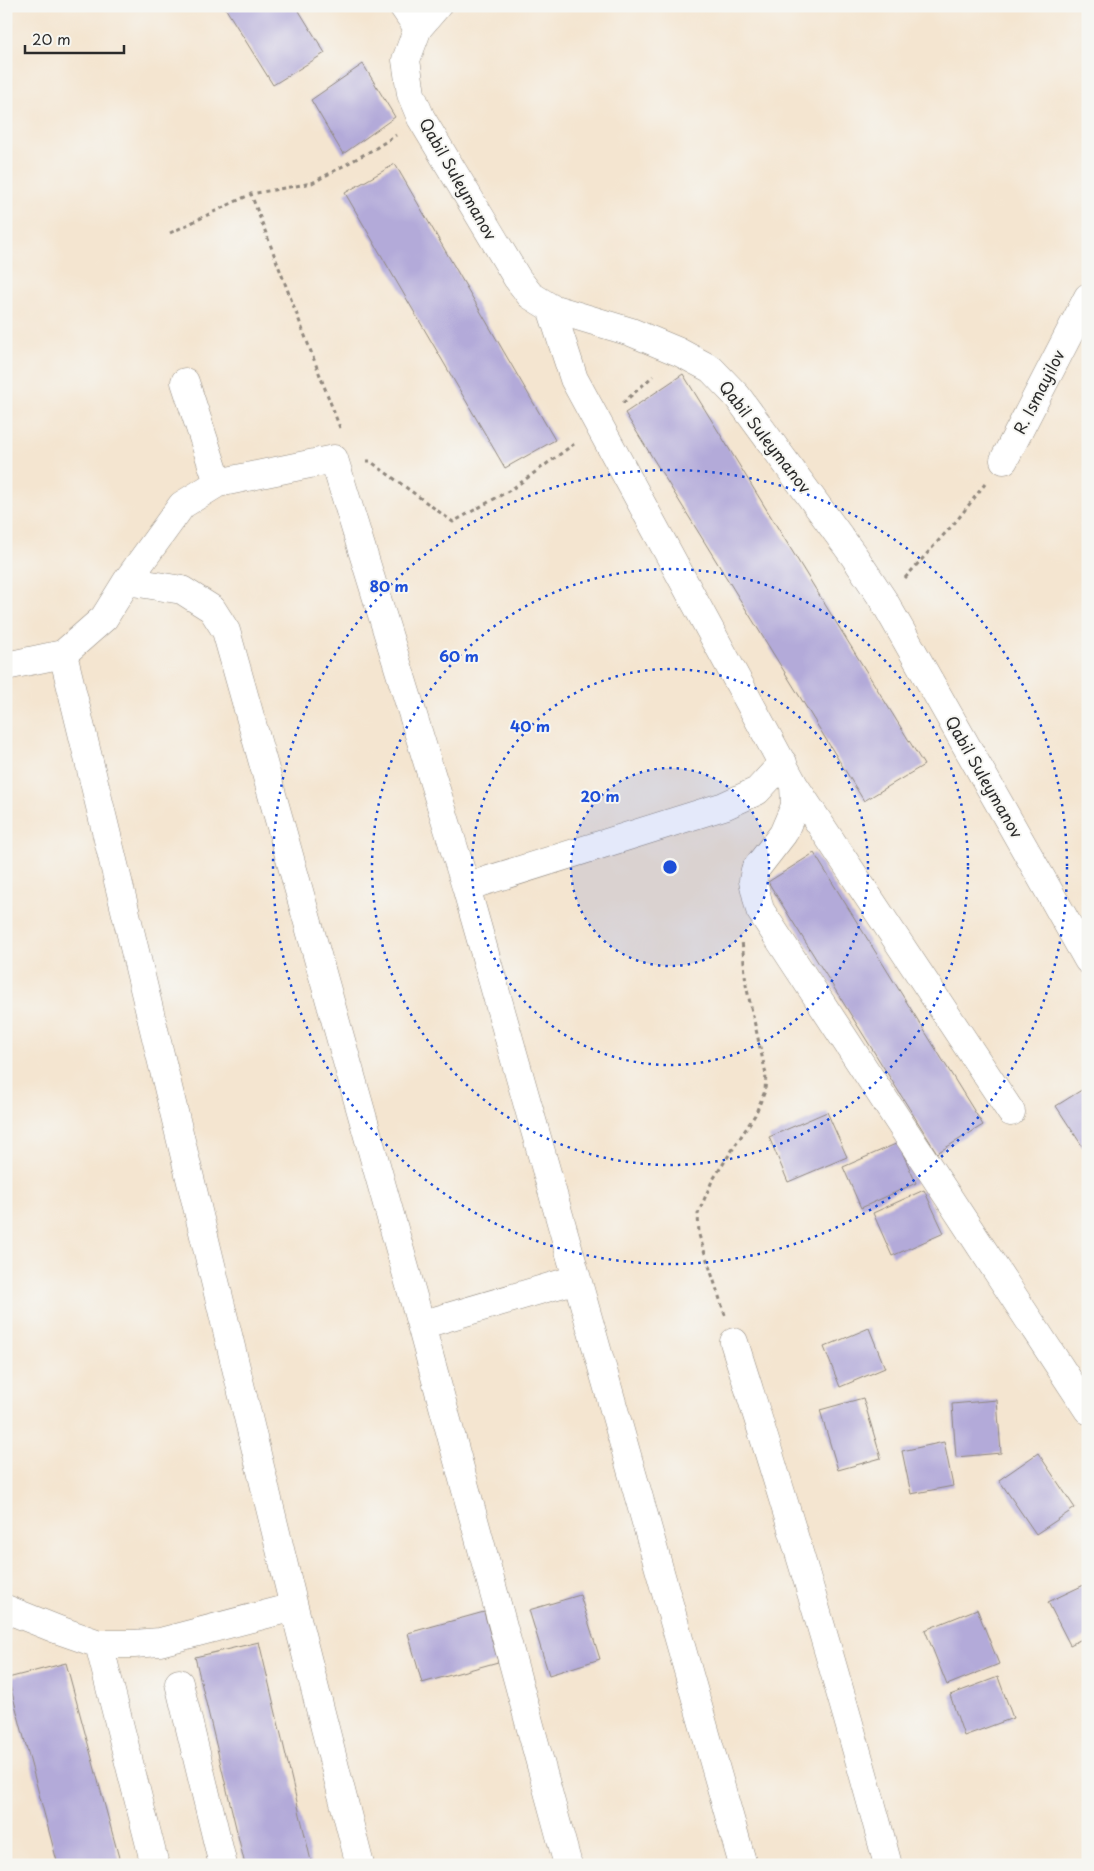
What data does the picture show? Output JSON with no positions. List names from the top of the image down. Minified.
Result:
{"streets":{"street":["Qabil Suleymanov","R. Ismayilov"]},"scale_bar":"20 m","rings":["80 m","60 m","40 m","20 m"]}
